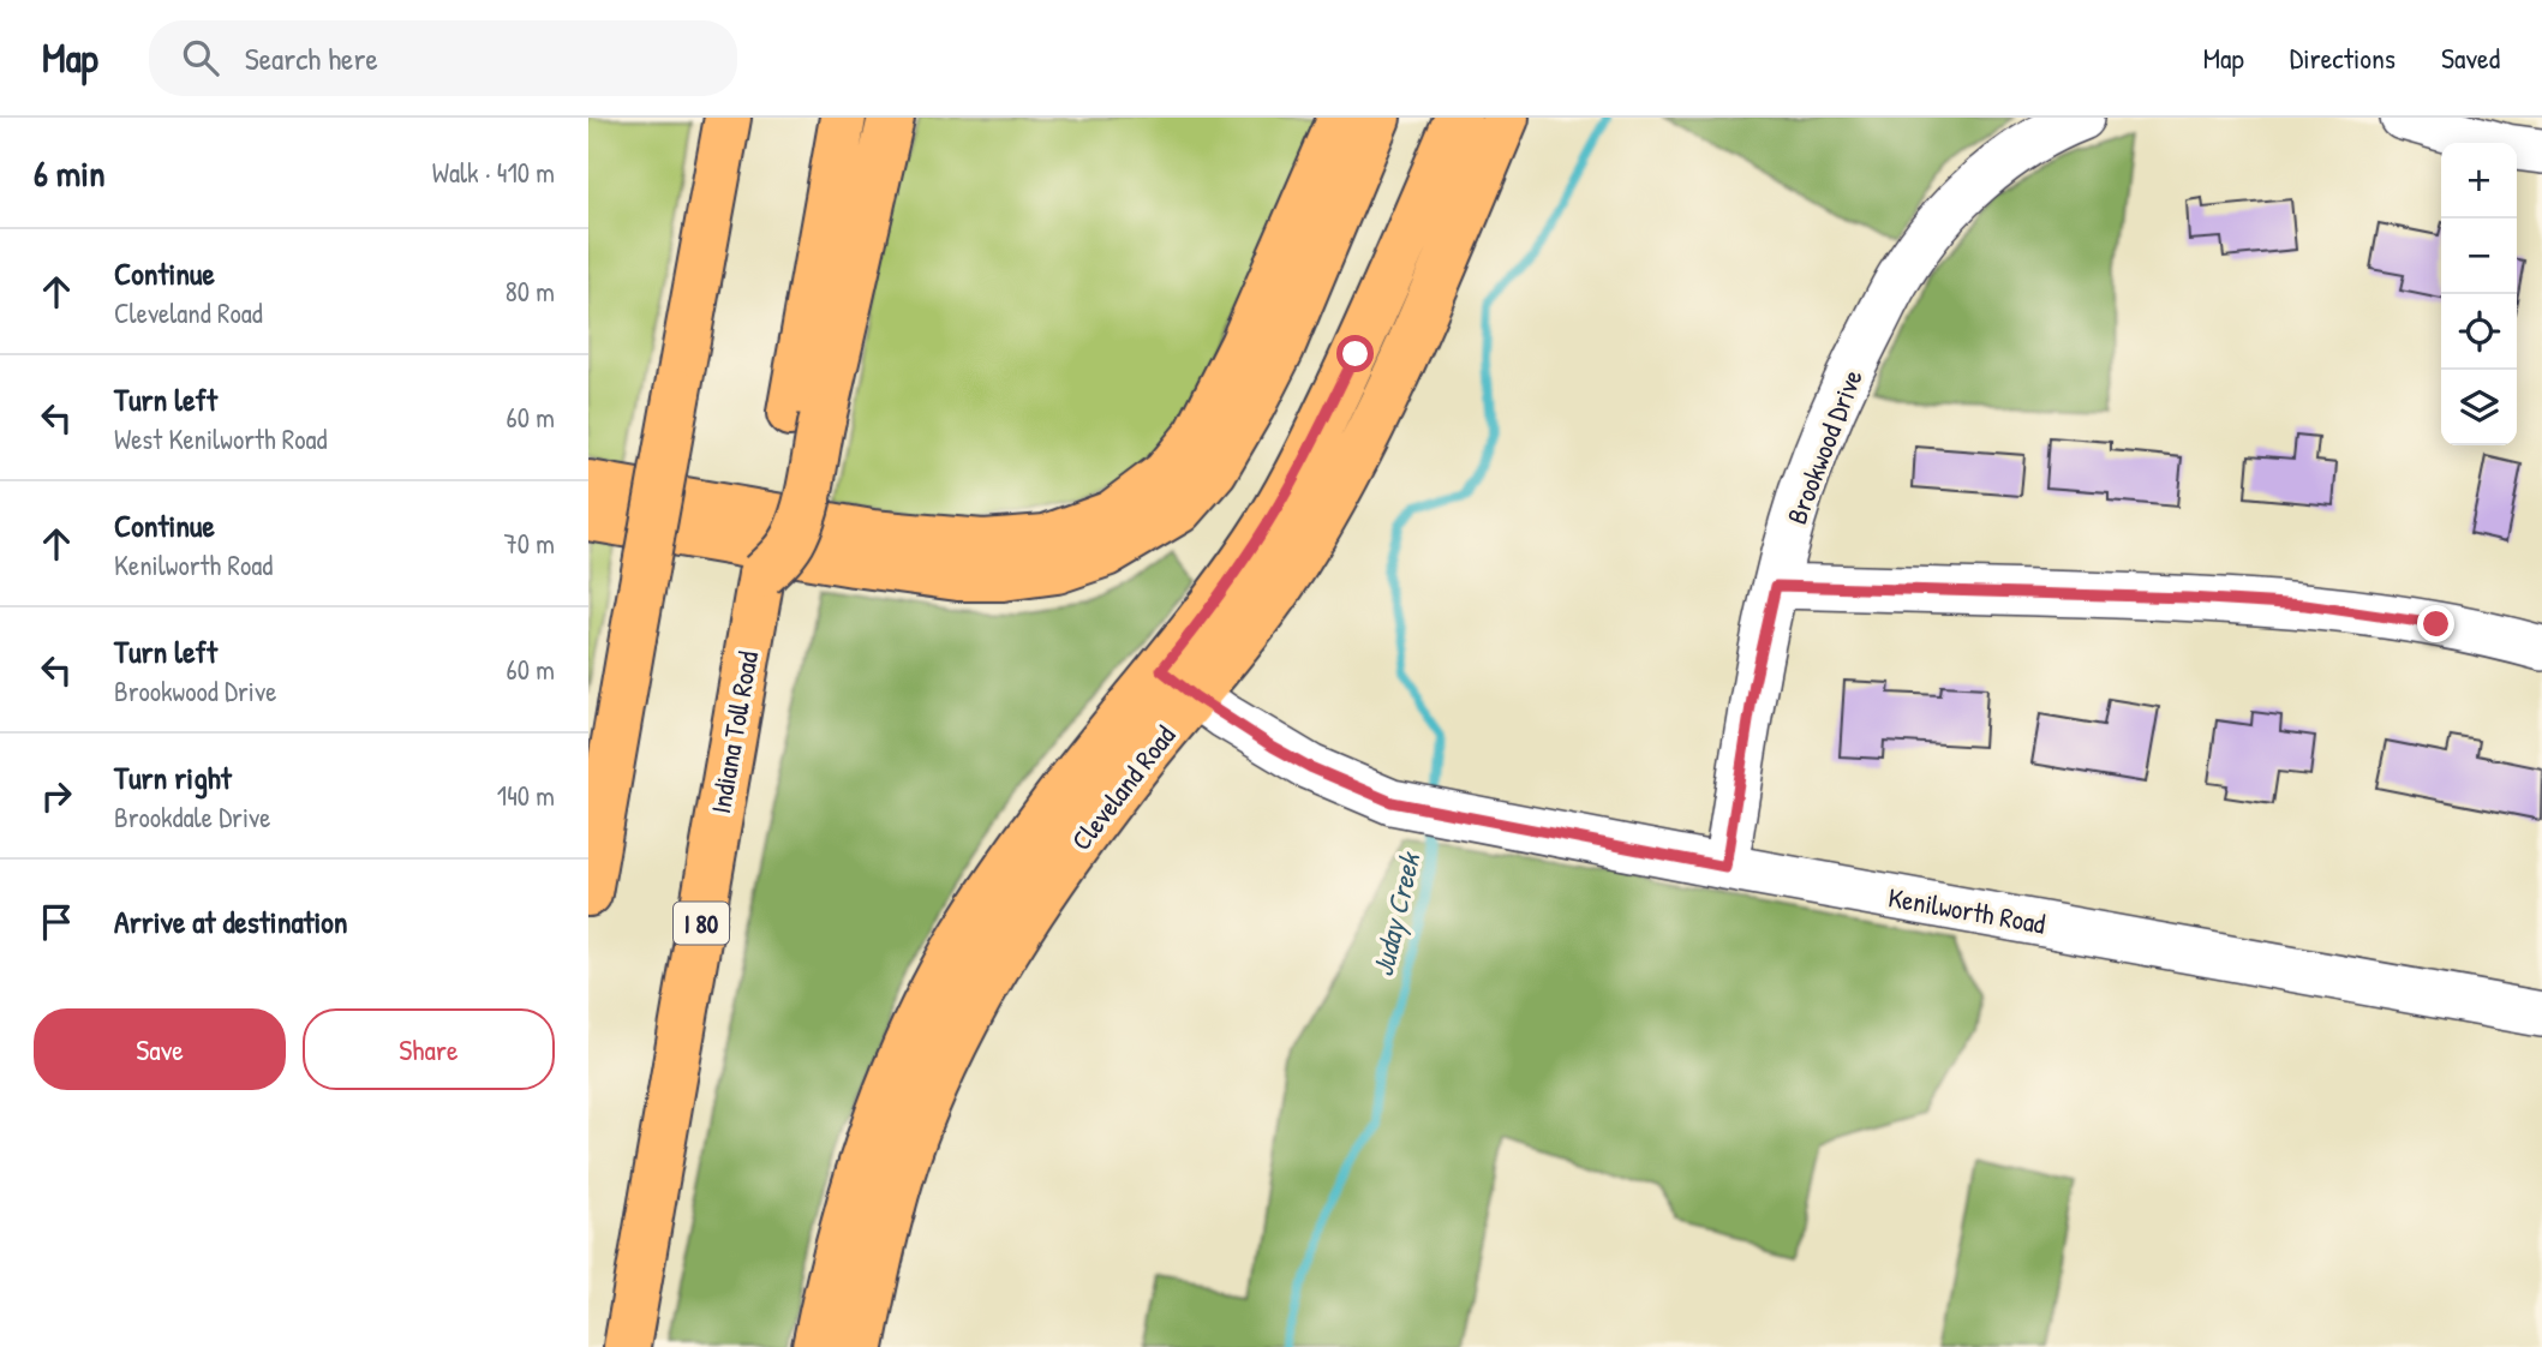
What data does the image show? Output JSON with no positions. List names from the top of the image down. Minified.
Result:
{"streets":{"main road":["Indiana Toll Road","Cleveland Road","I 80"],"street":["Brookwood Drive","Kenilworth Road"]},"crossings":[["Brookwood Drive","Kenilworth Road"],["Cleveland Road","Kenilworth Road"]],"water":["Juday Creek"],"page":{"header":"Map","search":"Search here","nav":["Map","Directions","Saved"],"heading":["6 min","Walk · 410 m"],"map_buttons":["+","−"],"list":[["Continue","Cleveland Road","80 m"],["Turn left","West Kenilworth Road","60 m"],["Continue","Kenilworth Road","70 m"],["Turn left","Brookwood Drive","60 m"],["Turn right","Brookdale Drive","140 m"],"Arrive at destination"],"buttons":["Save","Share"]}}
